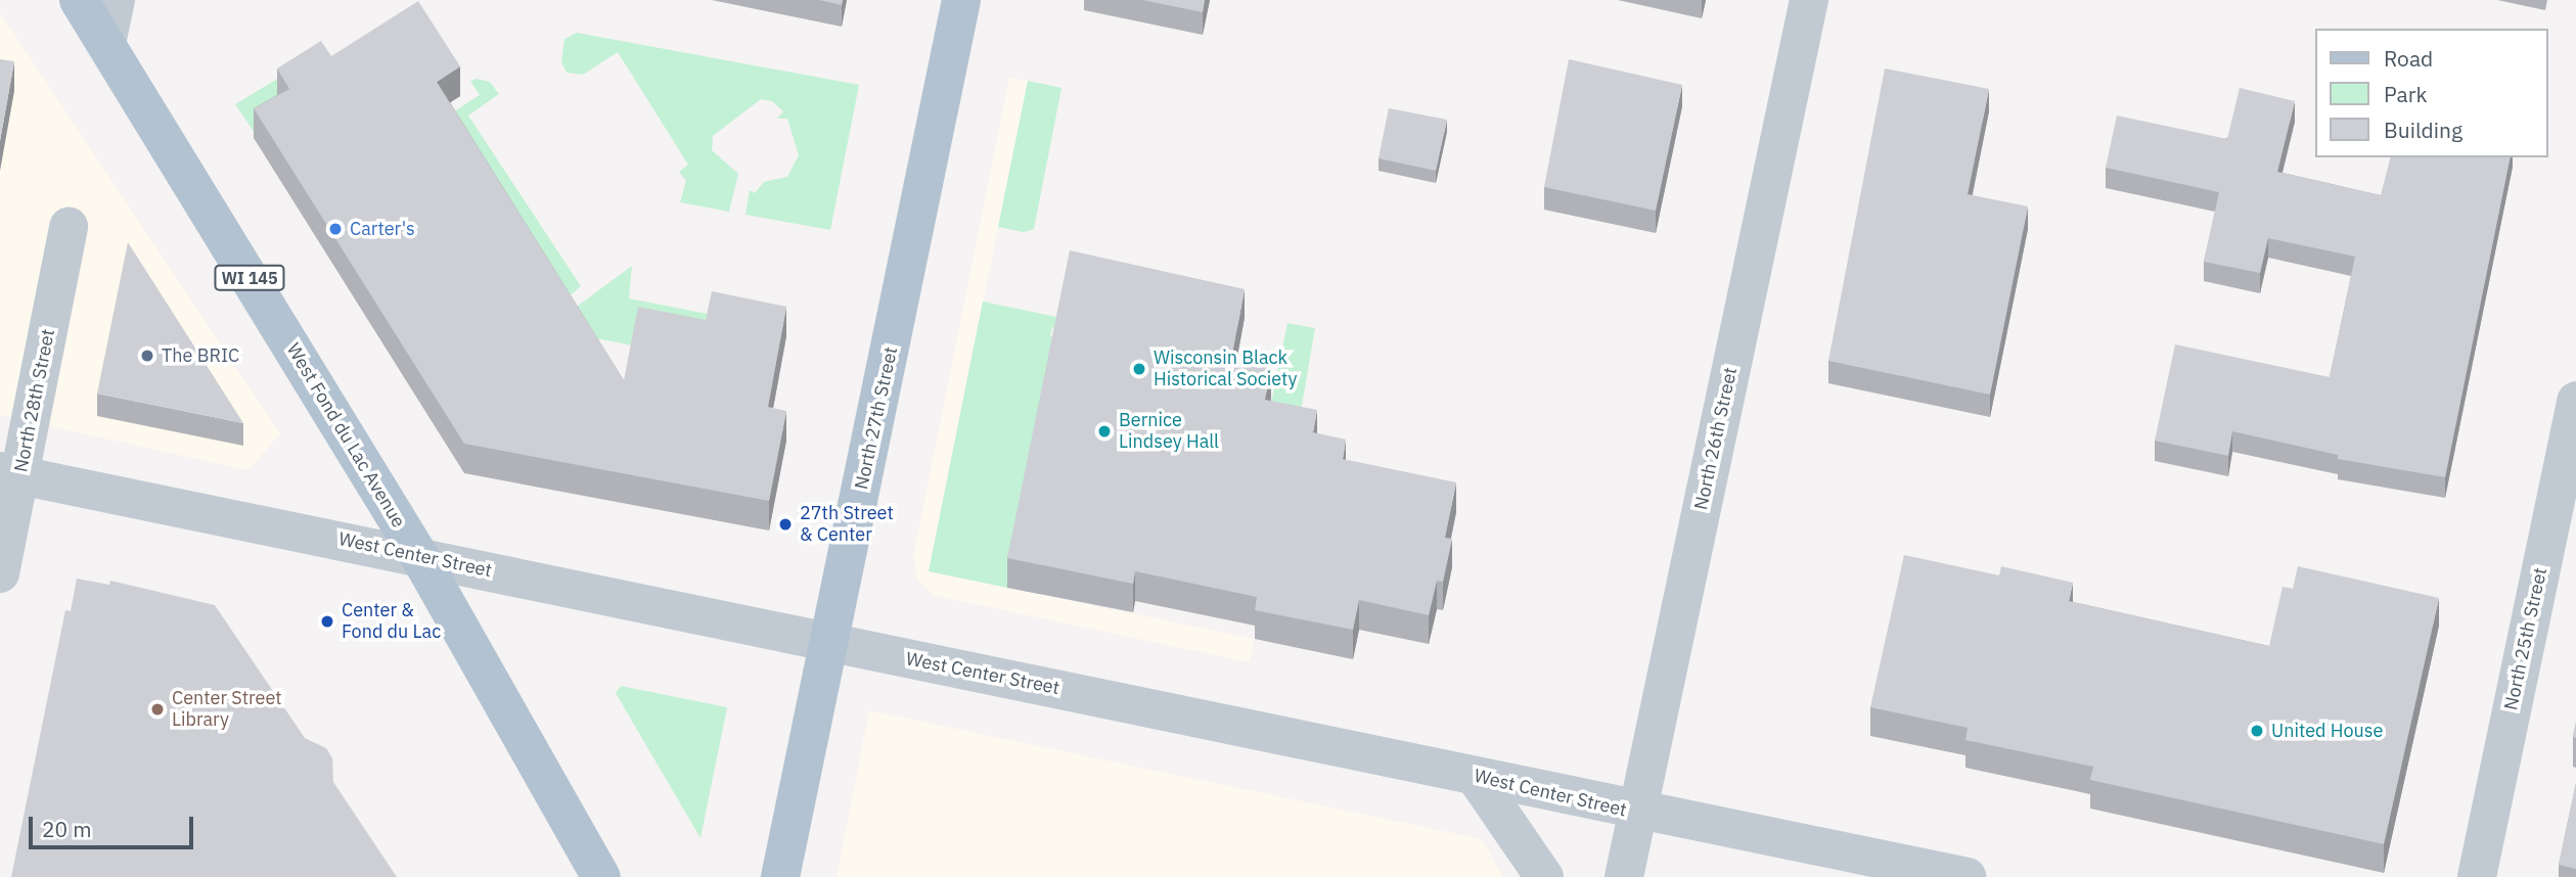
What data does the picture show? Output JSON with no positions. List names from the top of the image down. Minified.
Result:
{"streets":{"main road":["WI 145","North 27th Street","West Fond du Lac Avenue"],"street":["North 28th Street","North 26th Street","West Center Street","North 25th Street"]},"crossings":[["North 28th Street","West Center Street"],["North 27th Street","West Center Street"],["West Fond du Lac Avenue","West Center Street"],["North 26th Street","West Center Street"]],"places":["Carter's","The BRIC","Wisconsin Black Historical Society","Bernice Lindsey Hall","27th Street & Center","Center & Fond du Lac","Center Street Library","United House"],"legend":["Road","Park","Building"],"scale_bar":"20 m"}
